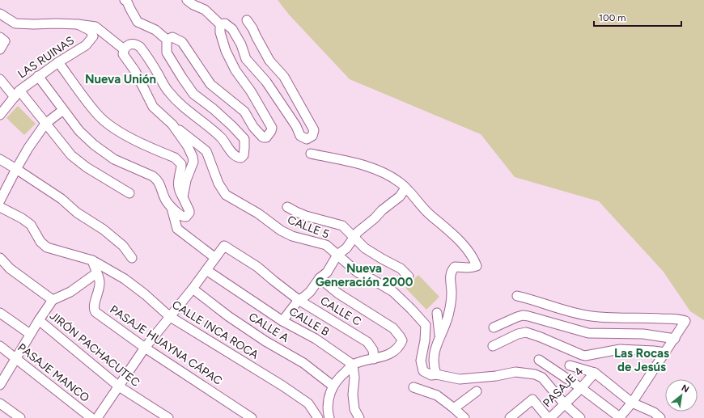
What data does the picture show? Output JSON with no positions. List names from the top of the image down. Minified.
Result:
{"streets":{"street":["LAS RUINAS","CALLE 5","CALLE C","CALLE B","CALLE A","CALLE INCA ROCA","PASAJE HUAYNA CÁPAC","JIRÓN PACHACUTEC","PASAJE MANCO","PASAJE 4"]},"crossings":[["CALLE 5","PASAJE 4"],["CALLE INCA ROCA","PASAJE HUAYNA CÁPAC"]],"districts":["Nueva Unión","Nueva Generación 2000","Las Rocas de Jesús"],"scale_bar":"100 m","north":"top right"}
